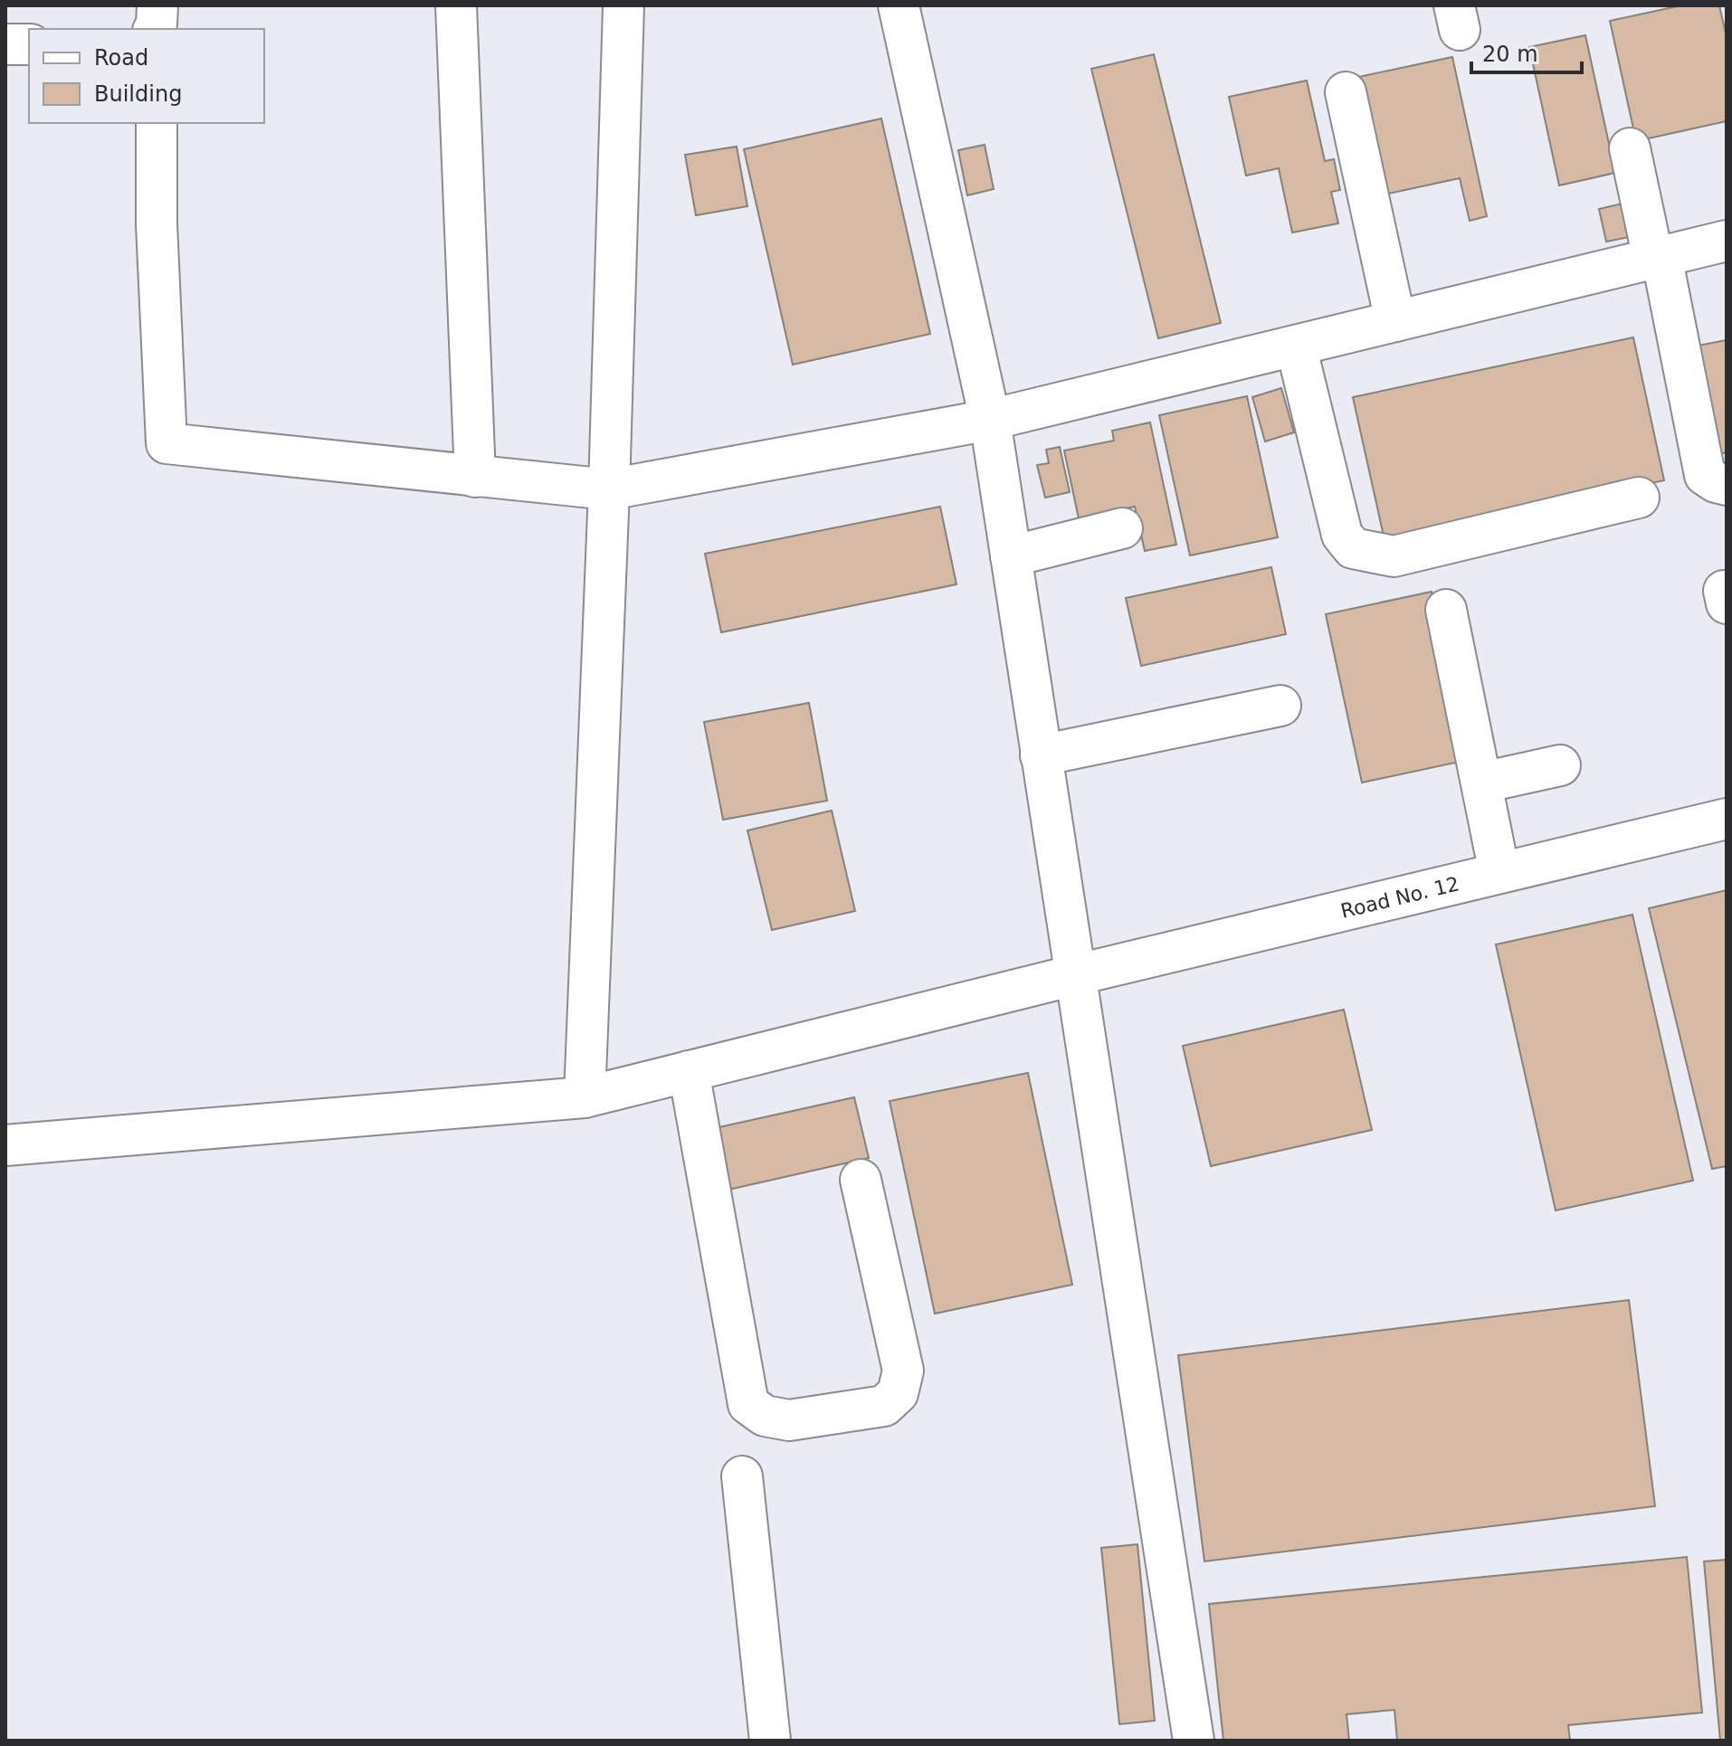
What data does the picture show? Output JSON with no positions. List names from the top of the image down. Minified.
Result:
{"streets":{"street":["Road No. 12"]},"legend":["Road","Building"],"scale_bar":"20 m"}
